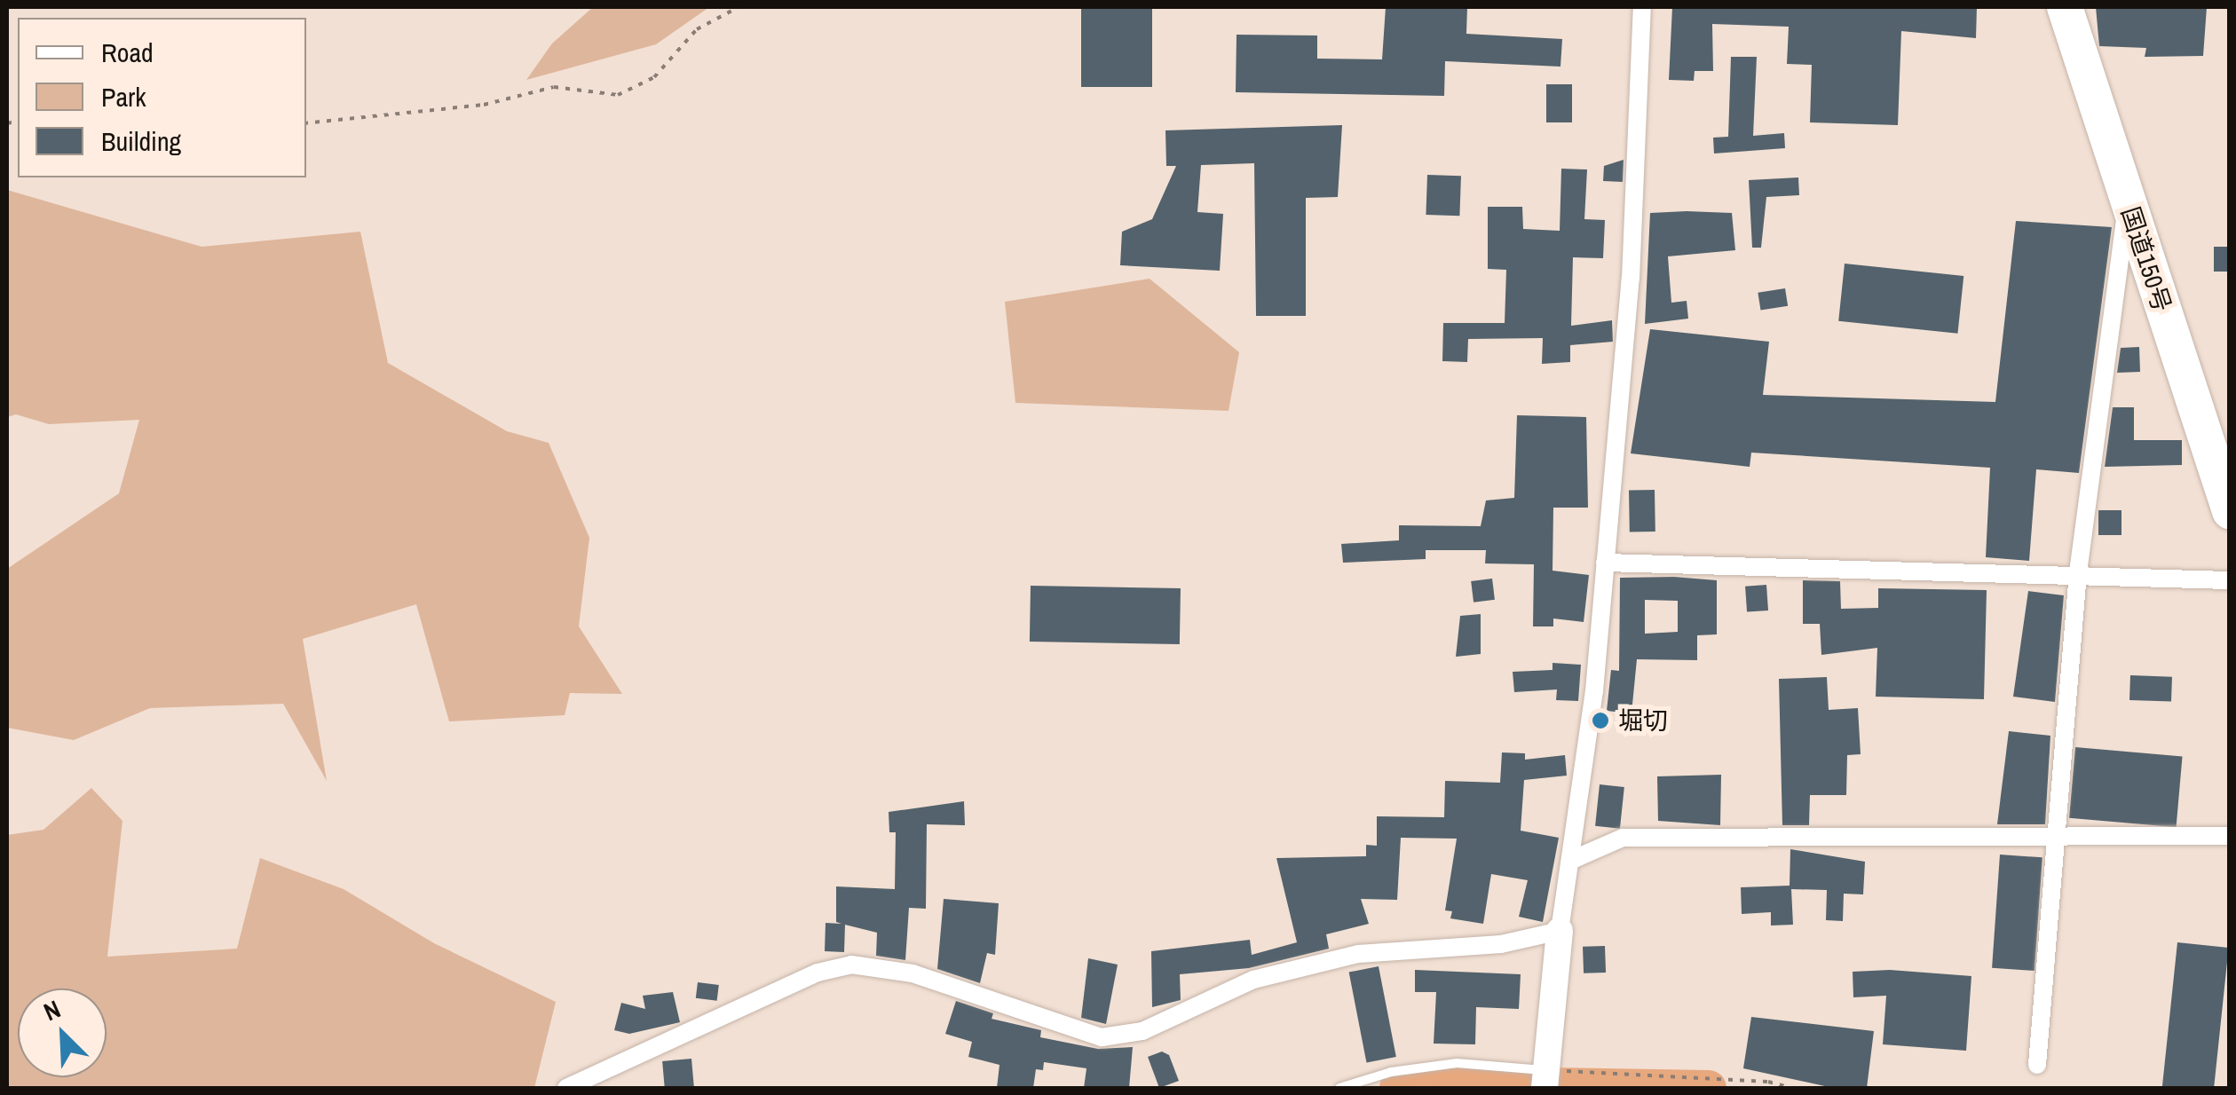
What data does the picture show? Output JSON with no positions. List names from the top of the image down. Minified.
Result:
{"streets":{"highway":["国道150号"]},"places":["堀切"],"legend":["Road","Park","Building"],"north":"top left"}
